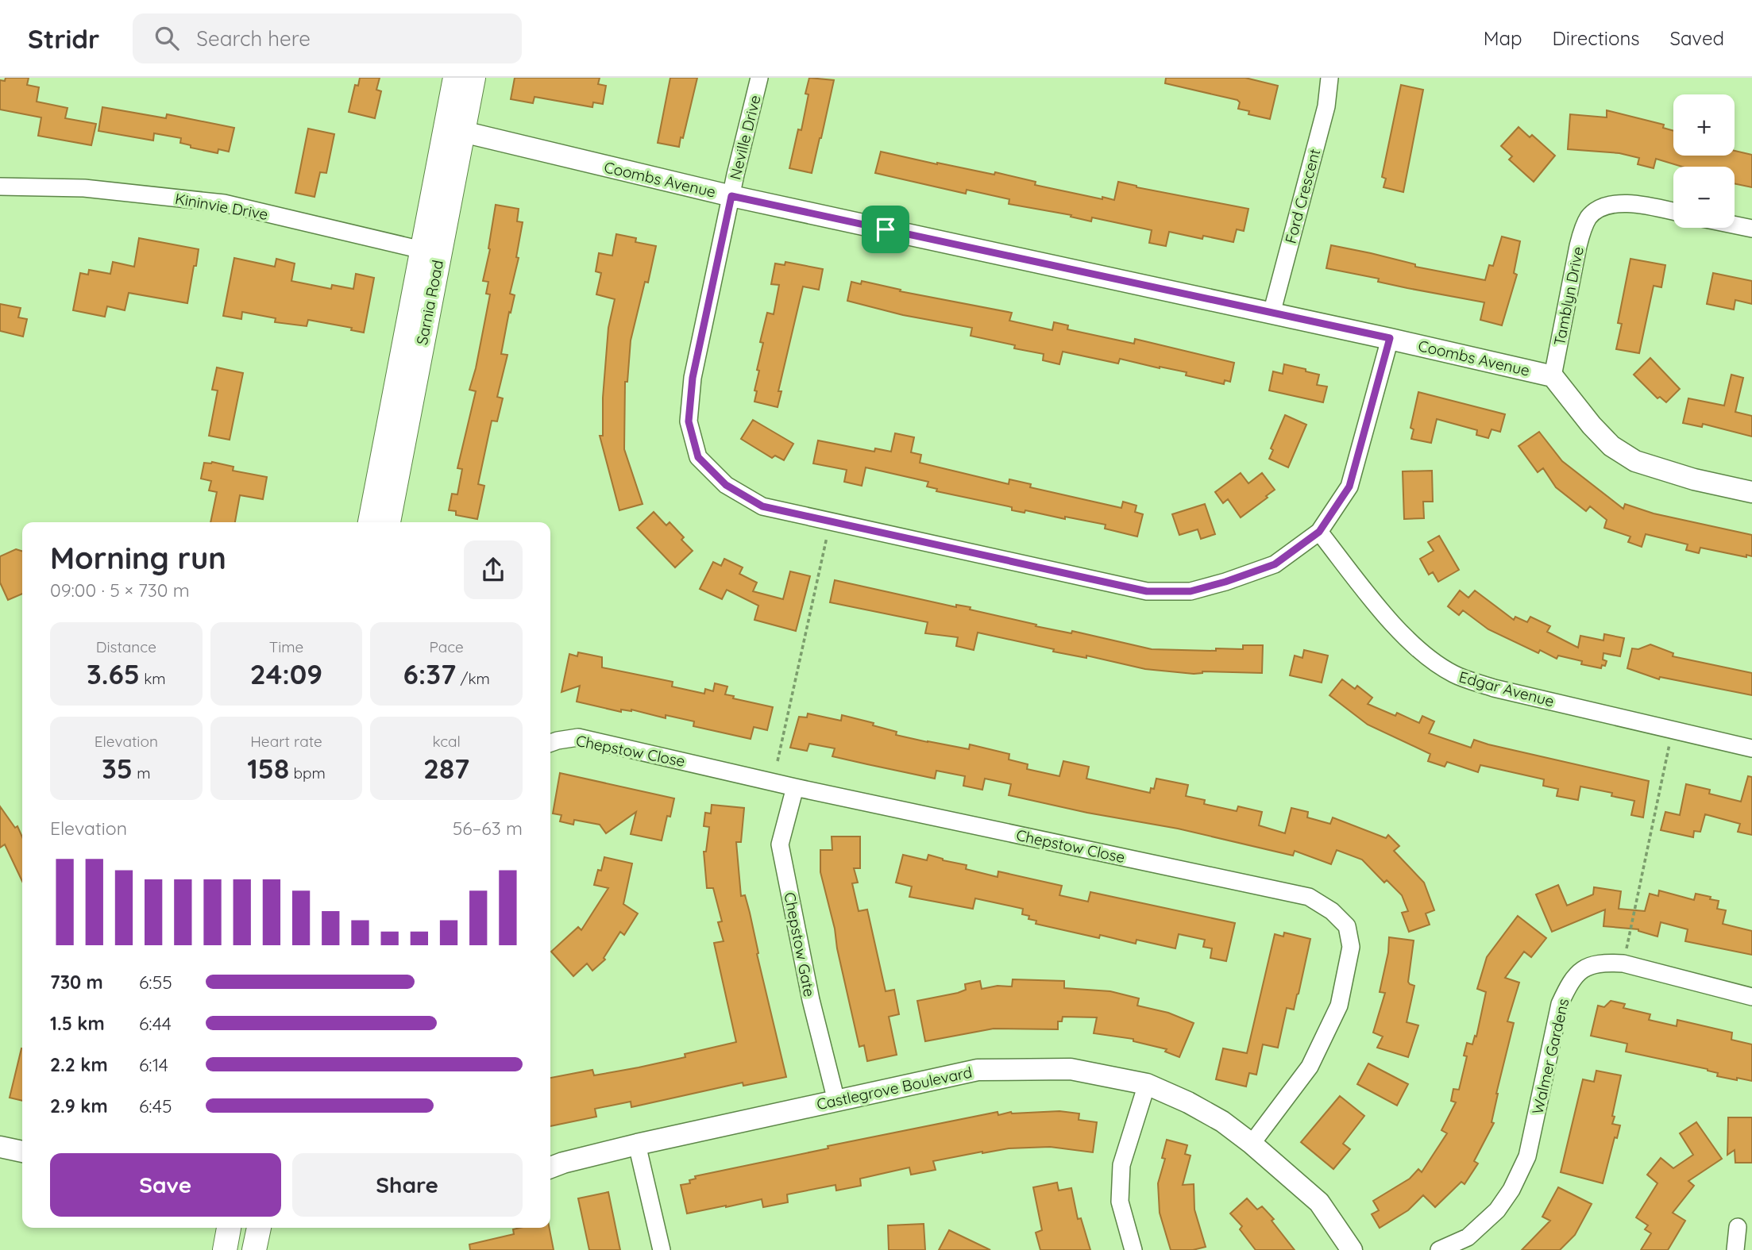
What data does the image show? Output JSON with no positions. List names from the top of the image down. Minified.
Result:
{"streets":{"main road":["Sarnia Road"],"street":["Neville Drive","Coombs Avenue","Ford Crescent","Kininvie Drive","Tamblyn Drive","Edgar Avenue","Chepstow Close","Chepstow Gate","Walmer Gardens","Castlegrove Boulevard"]},"crossings":[["Neville Drive","Coombs Avenue"],["Coombs Avenue","Ford Crescent"],["Coombs Avenue","Tamblyn Drive"],["Coombs Avenue","Sarnia Road"],["Kininvie Drive","Sarnia Road"],["Chepstow Close","Chepstow Gate"],["Chepstow Close","Castlegrove Boulevard"],["Chepstow Gate","Castlegrove Boulevard"]],"page":{"header":"Stridr","search":"Search here","nav":["Map","Directions","Saved"],"map_buttons":["+","−"],"heading":["Morning run","09:00 · 5 × 730 m"],"stats":[["Distance","3.65 km"],["Time","24:09"],["Pace","6:37 /km"],["Elevation","35 m"],["Heart rate","158 bpm"],["kcal","287"]],"chart":["Elevation","56–63 m"],"list":[{"name":"730 m","note":"6:55"},{"name":"1.5 km","note":"6:44"},{"name":"2.2 km","note":"6:14"},{"name":"2.9 km","note":"6:45"}],"buttons":["Save","Share"]}}
